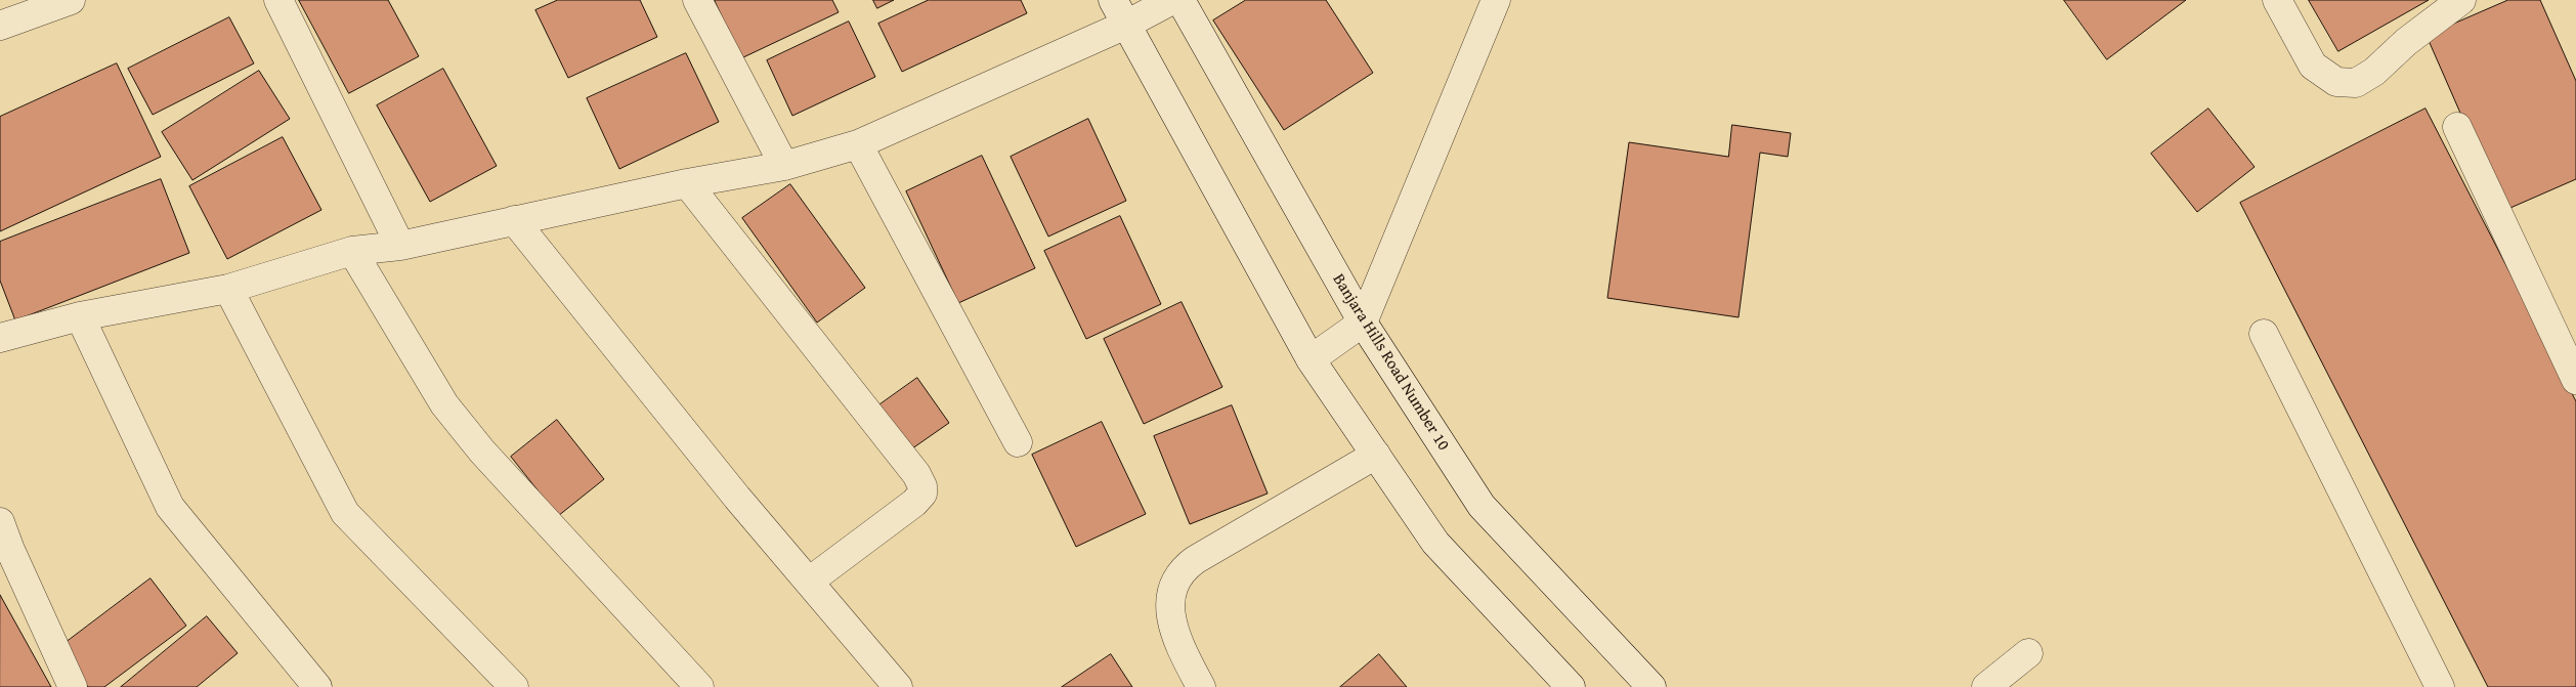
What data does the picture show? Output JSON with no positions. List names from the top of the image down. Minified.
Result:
{"streets":{"street":["Banjara Hills Road Number 10"]}}
